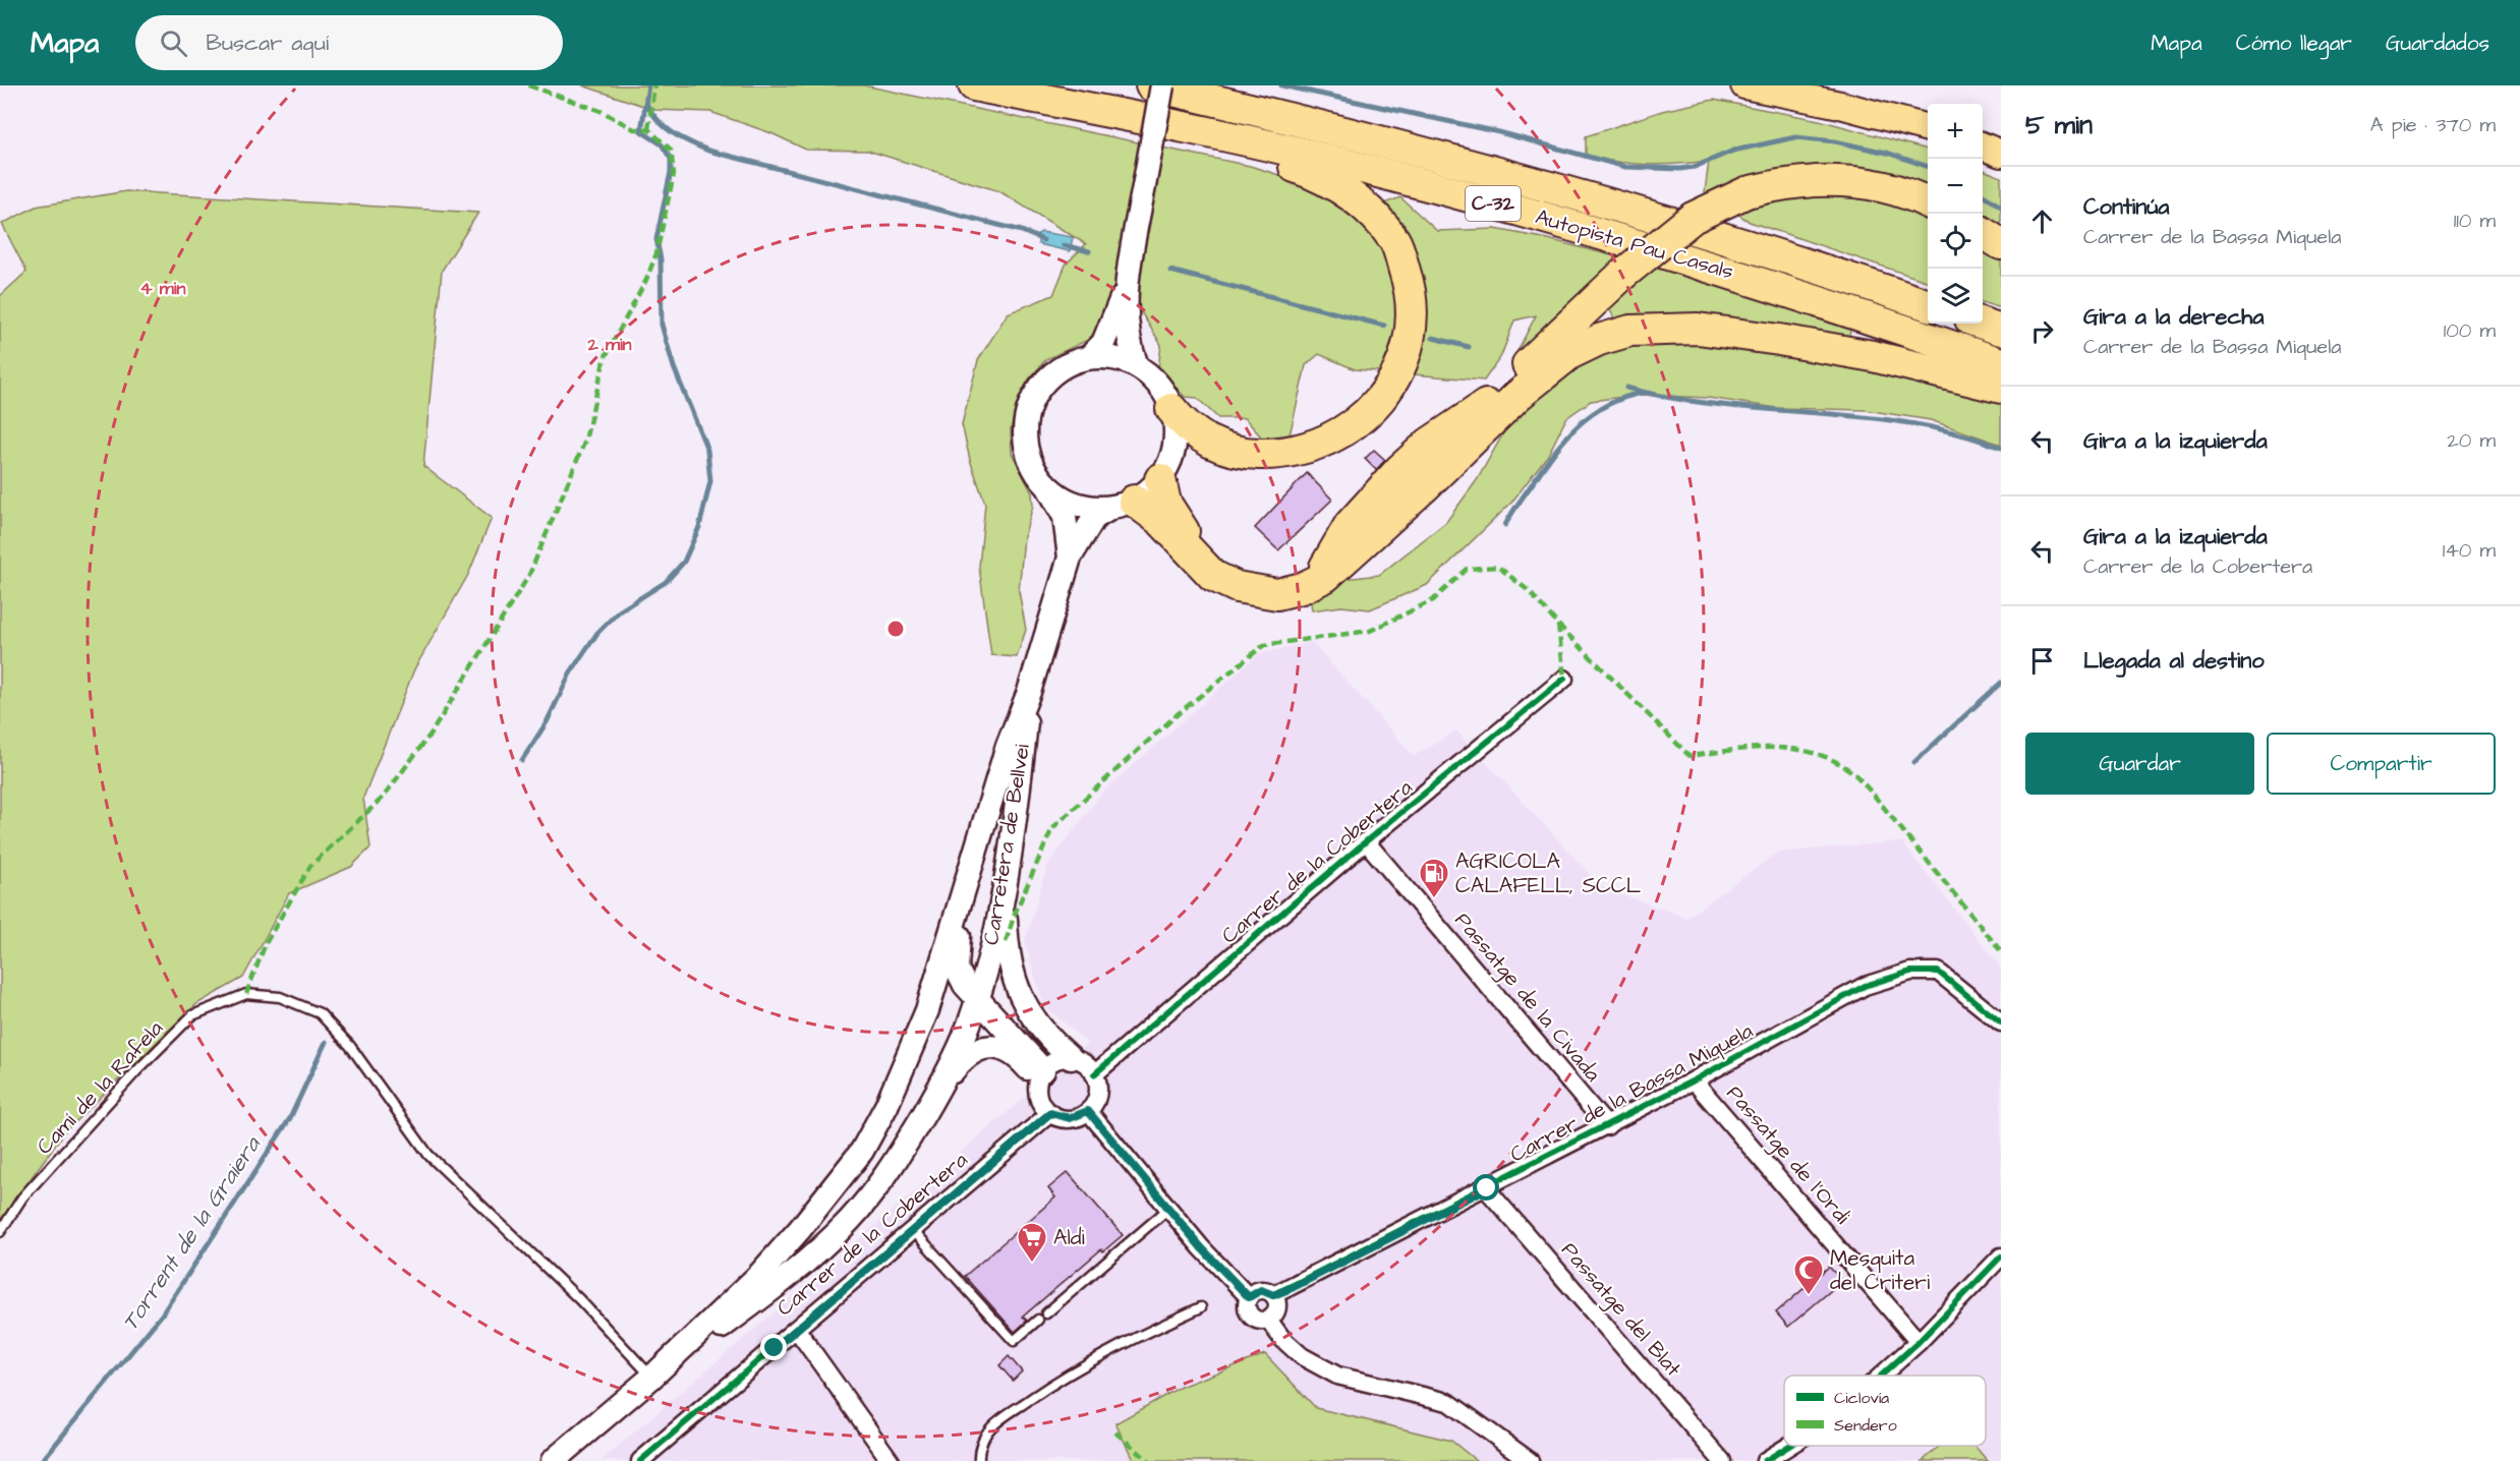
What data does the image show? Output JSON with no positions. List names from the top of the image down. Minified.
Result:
{"streets":{"highway":["C-32","Autopista Pau Casals"],"main road":["Carretera de Bellvei"],"street":["Carrer de la Cobertera","Passatge de la Civada","Carrer de la Bassa Miquela","Passatge de l'Ordi","Passatge del Blat"],"lane":["Camí de la Rafela"]},"crossings":[["Carretera de Bellvei","Camí de la Rafela"],["Carrer de la Cobertera","Passatge de la Civada"],["Passatge de la Civada","Carrer de la Bassa Miquela"],["Carrer de la Bassa Miquela","Passatge de l'Ordi"],["Carrer de la Bassa Miquela","Passatge del Blat"]],"water":["Torrent de la Graiera"],"places":{"fuel station":["AGRICOLA CALAFELL, SCCL"],"supermarket":["Aldi"],"mosque":["Mesquita del Criteri"]},"legend":["Ciclovía","Sendero"],"page":{"header":"Mapa","search":"Buscar aquí","nav":["Mapa","Cómo llegar","Guardados"],"heading":["5 min","A pie · 370 m"],"map_buttons":["+","−"],"list":[["Continúa","Carrer de la Bassa Miquela","110 m"],["Gira a la derecha","Carrer de la Bassa Miquela","100 m"],["Gira a la izquierda","20 m"],["Gira a la izquierda","Carrer de la Cobertera","140 m"],"Llegada al destino"],"buttons":["Guardar","Compartir"]},"rings":["4 min","2 min"]}
